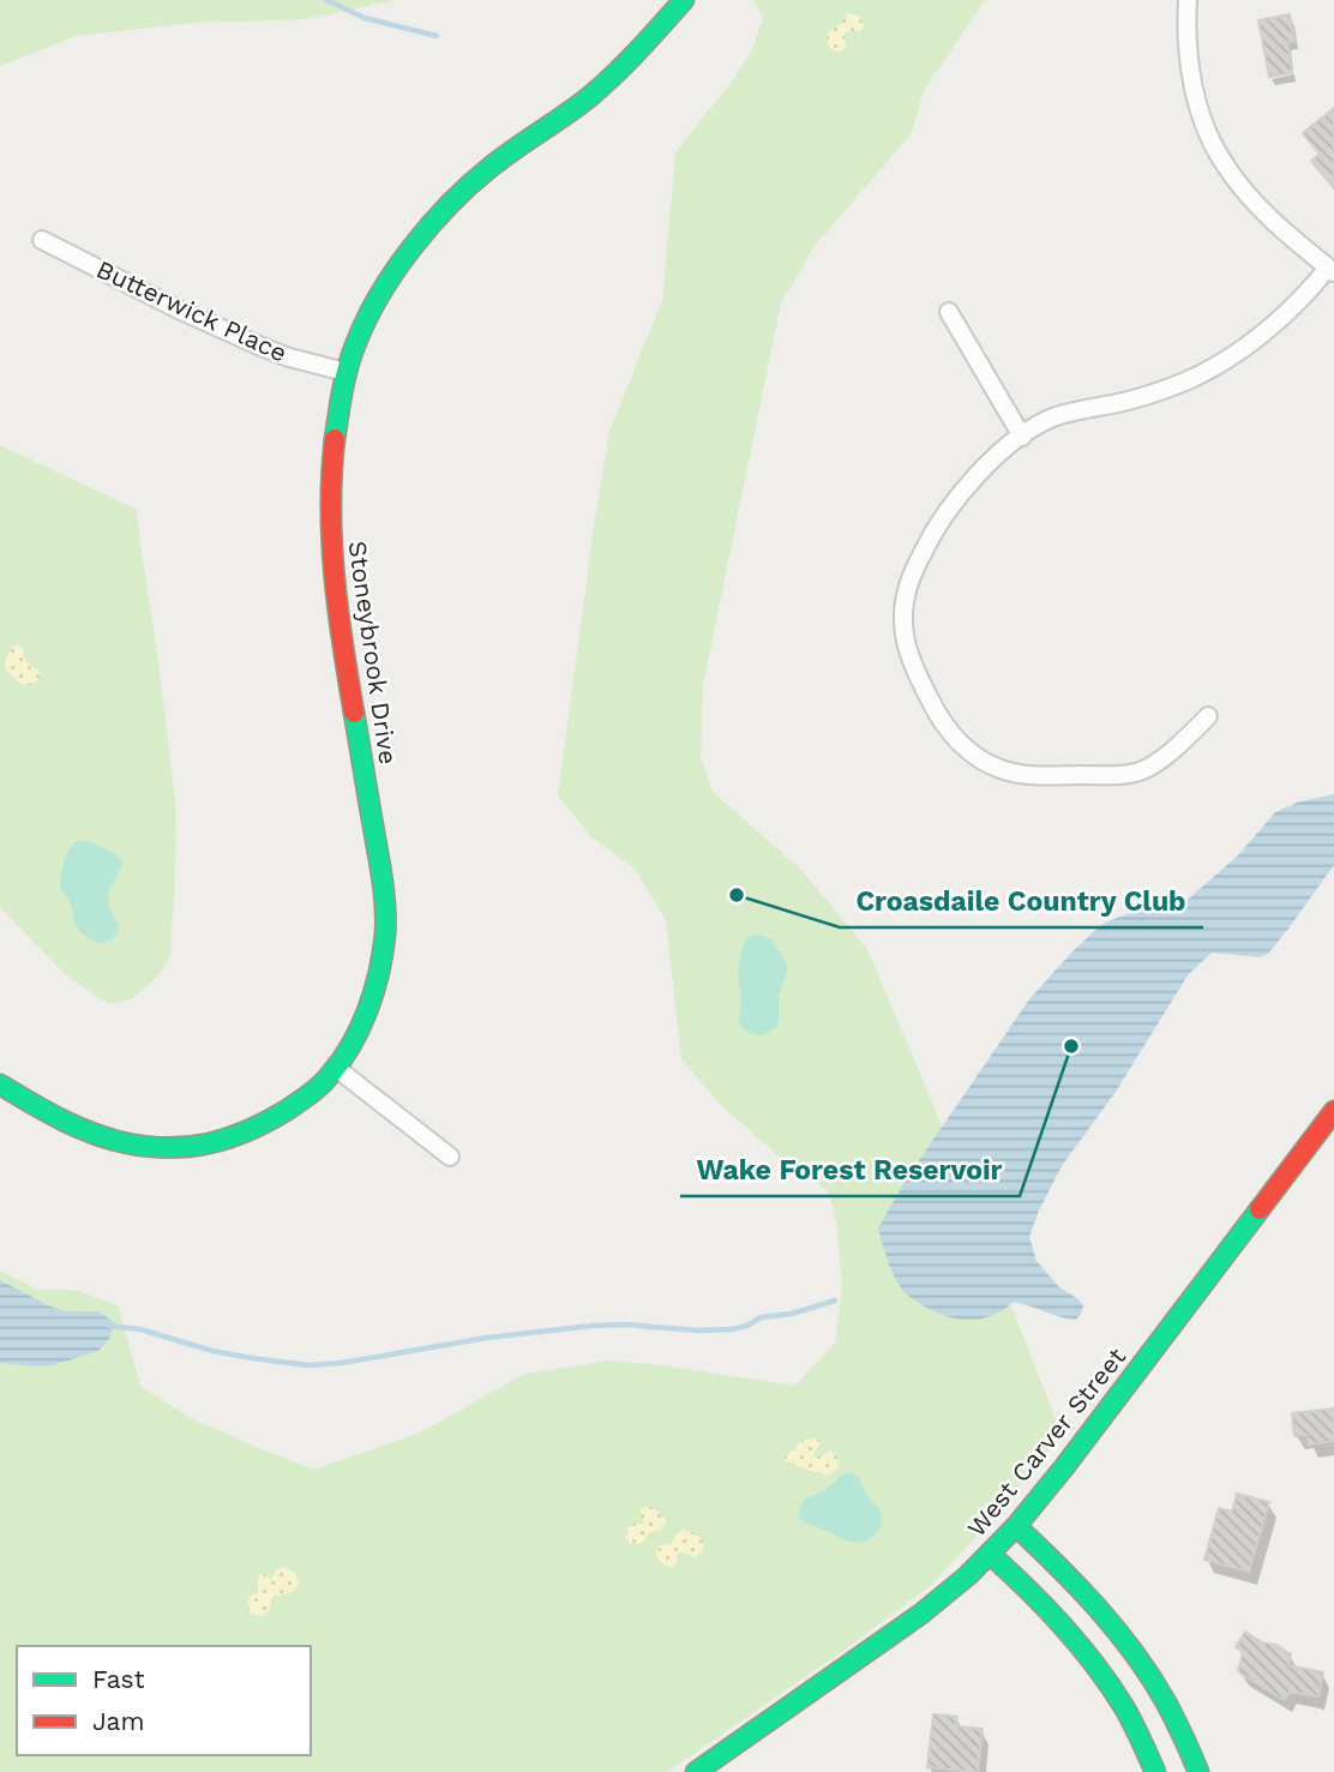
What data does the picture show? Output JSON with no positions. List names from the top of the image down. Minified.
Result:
{"streets":{"street":["Butterwick Place","Stoneybrook Drive","West Carver Street"]},"crossings":[["Butterwick Place","Stoneybrook Drive"]],"places":["Croasdaile Country Club","Wake Forest Reservoir"],"legend":["Fast","Jam"]}
